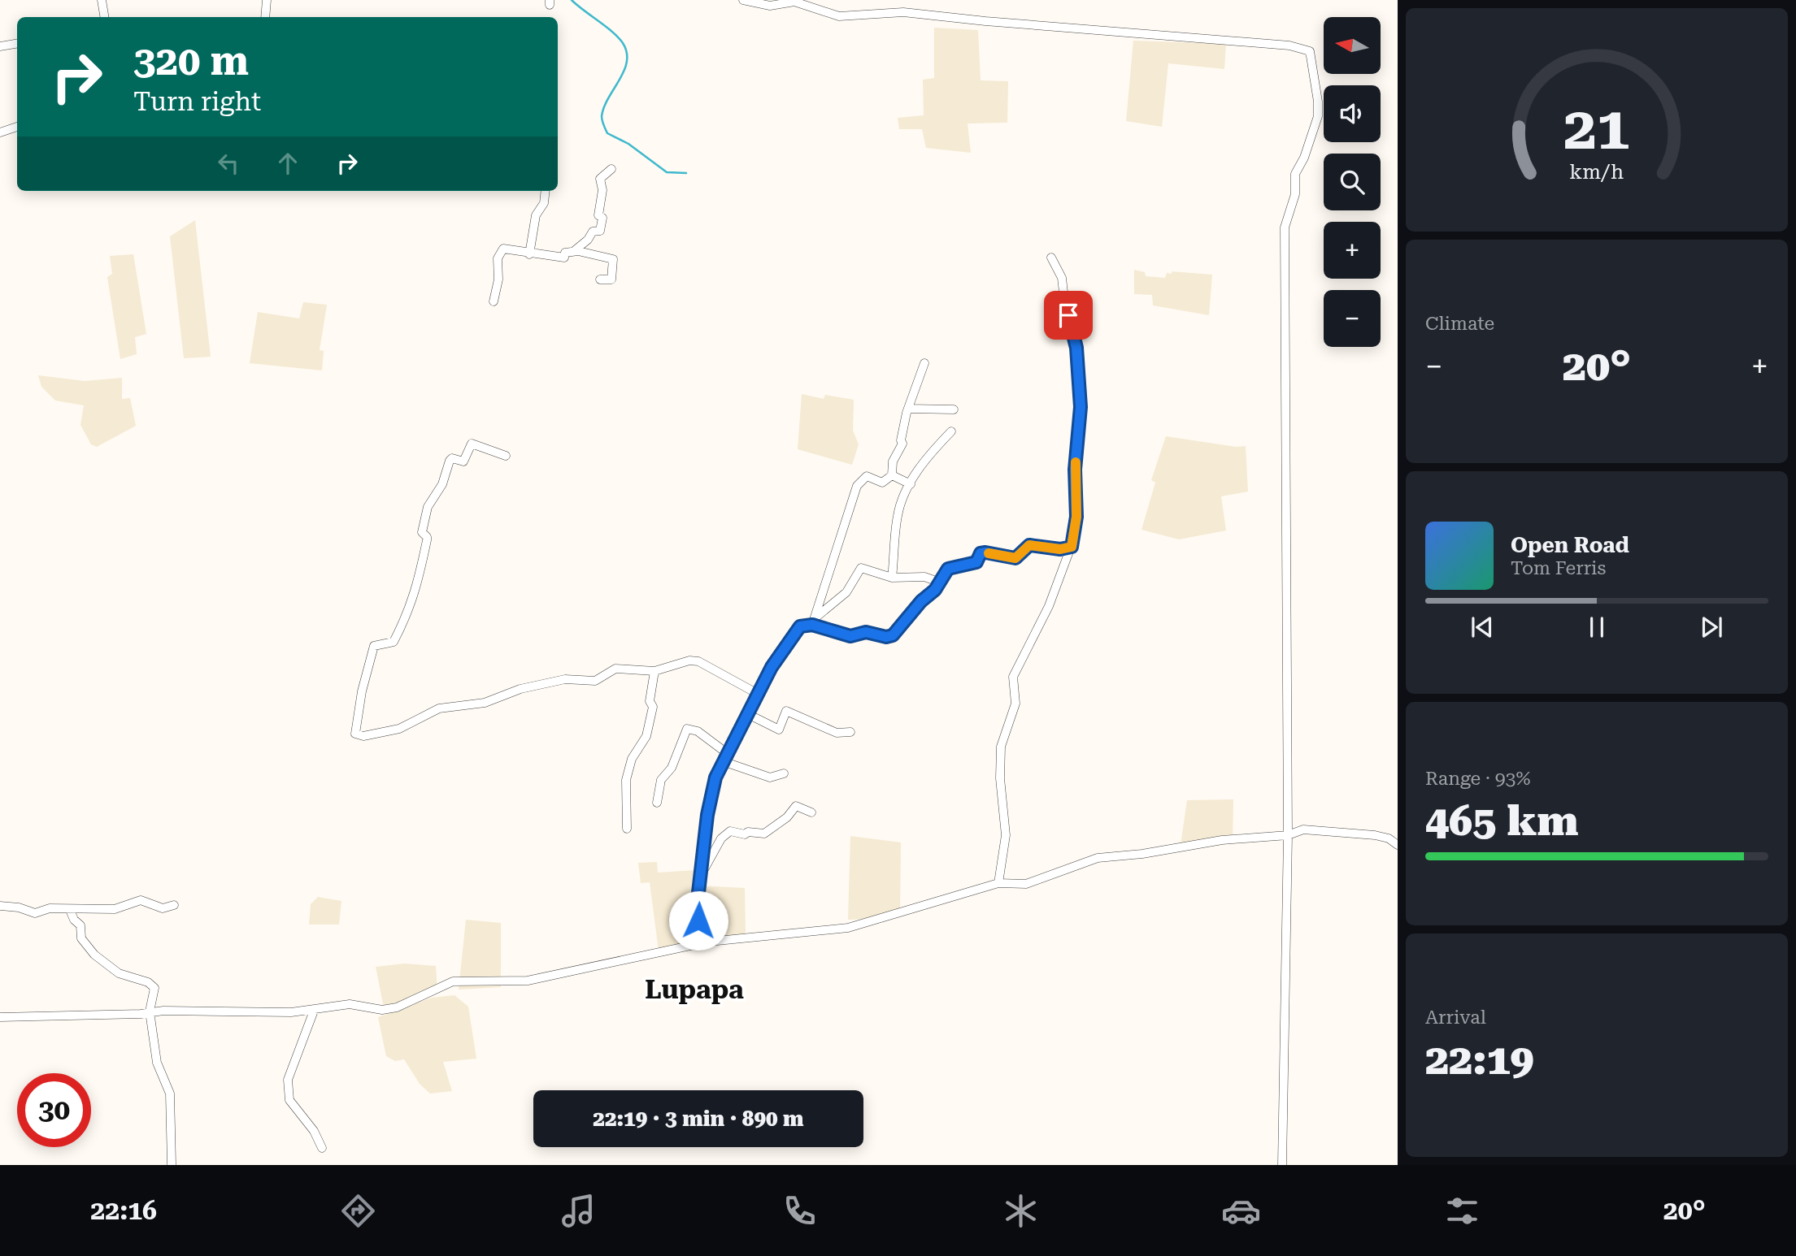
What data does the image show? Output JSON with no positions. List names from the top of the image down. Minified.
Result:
{"districts":["Lupapa"],"north":"left","page":{"map_buttons":["+","−"],"turn":["320 m","Turn right"],"tile":["Climate",["Range · 93%","465 km"],["Arrival","22:19"]],"heat":["−","20°","+"],"song":["Open Road","Tom Ferris"],"limit":"30","trip":"22:19 · 3 min · 890 m","tabs":["22:16","20°"],"gauge":["21","km/h"]}}
